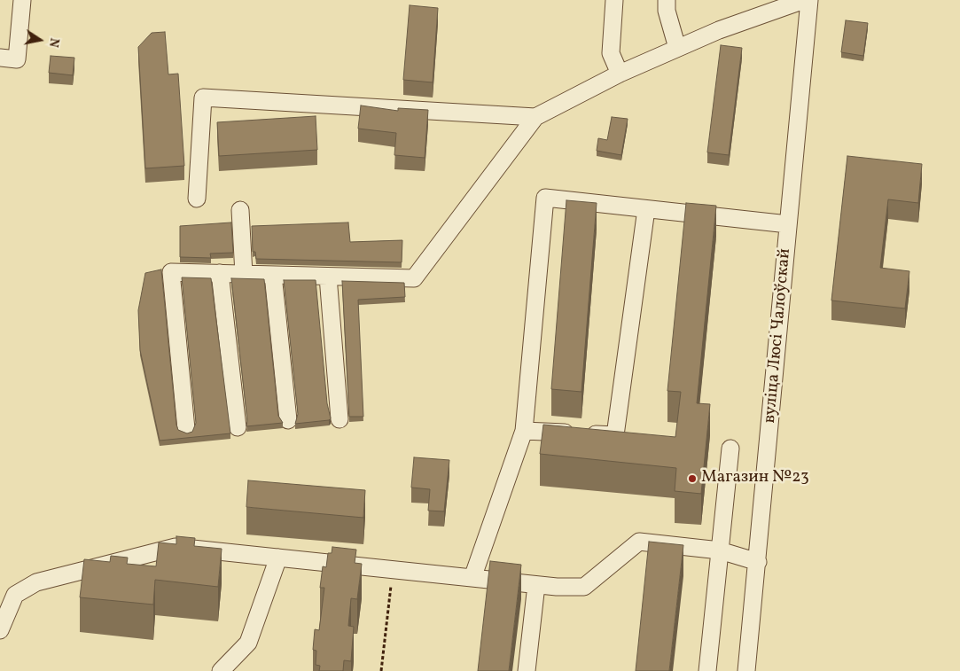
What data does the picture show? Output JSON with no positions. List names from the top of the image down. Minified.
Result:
{"streets":{"street":["вуліца Люсі Чалоўскай"]},"places":["Магазин №23"],"north":"right"}
